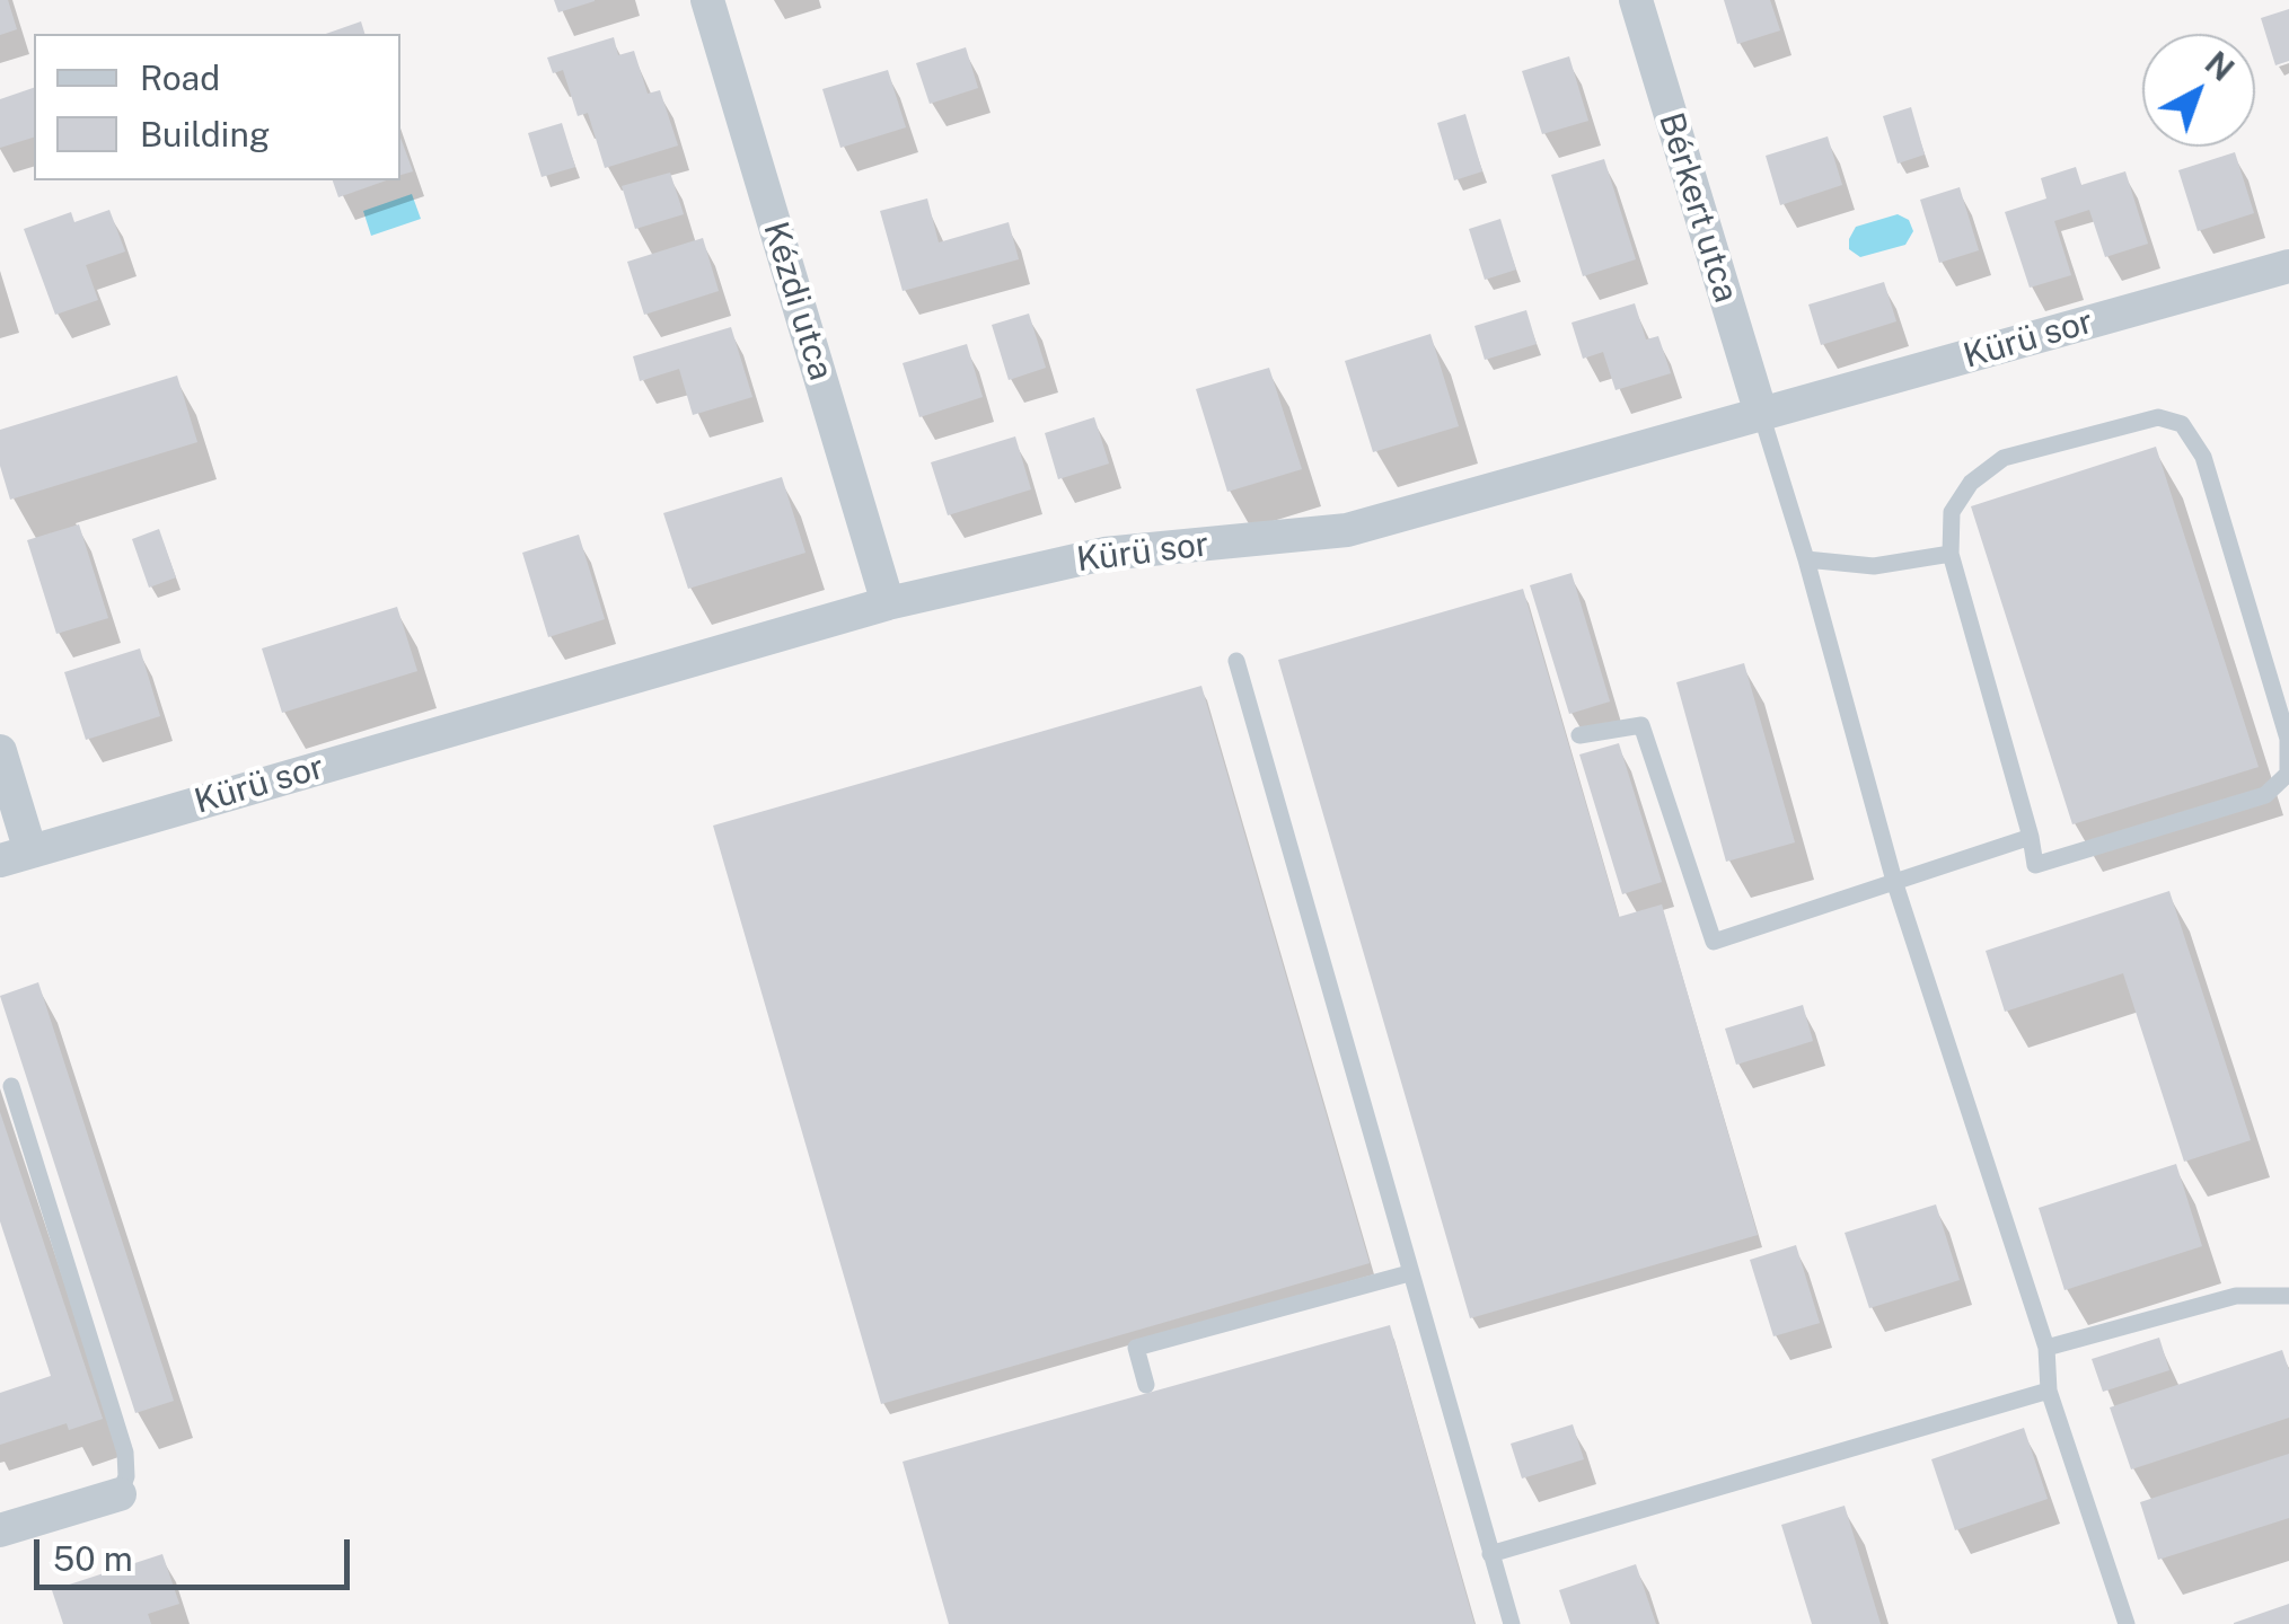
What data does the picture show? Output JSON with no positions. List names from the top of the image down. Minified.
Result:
{"streets":{"street":["Bérkert utca","Kézdi utca","Kürü sor"]},"crossings":[["Bérkert utca","Kürü sor"],["Kézdi utca","Kürü sor"]],"legend":["Road","Building"],"scale_bar":"50 m","north":"top right"}
